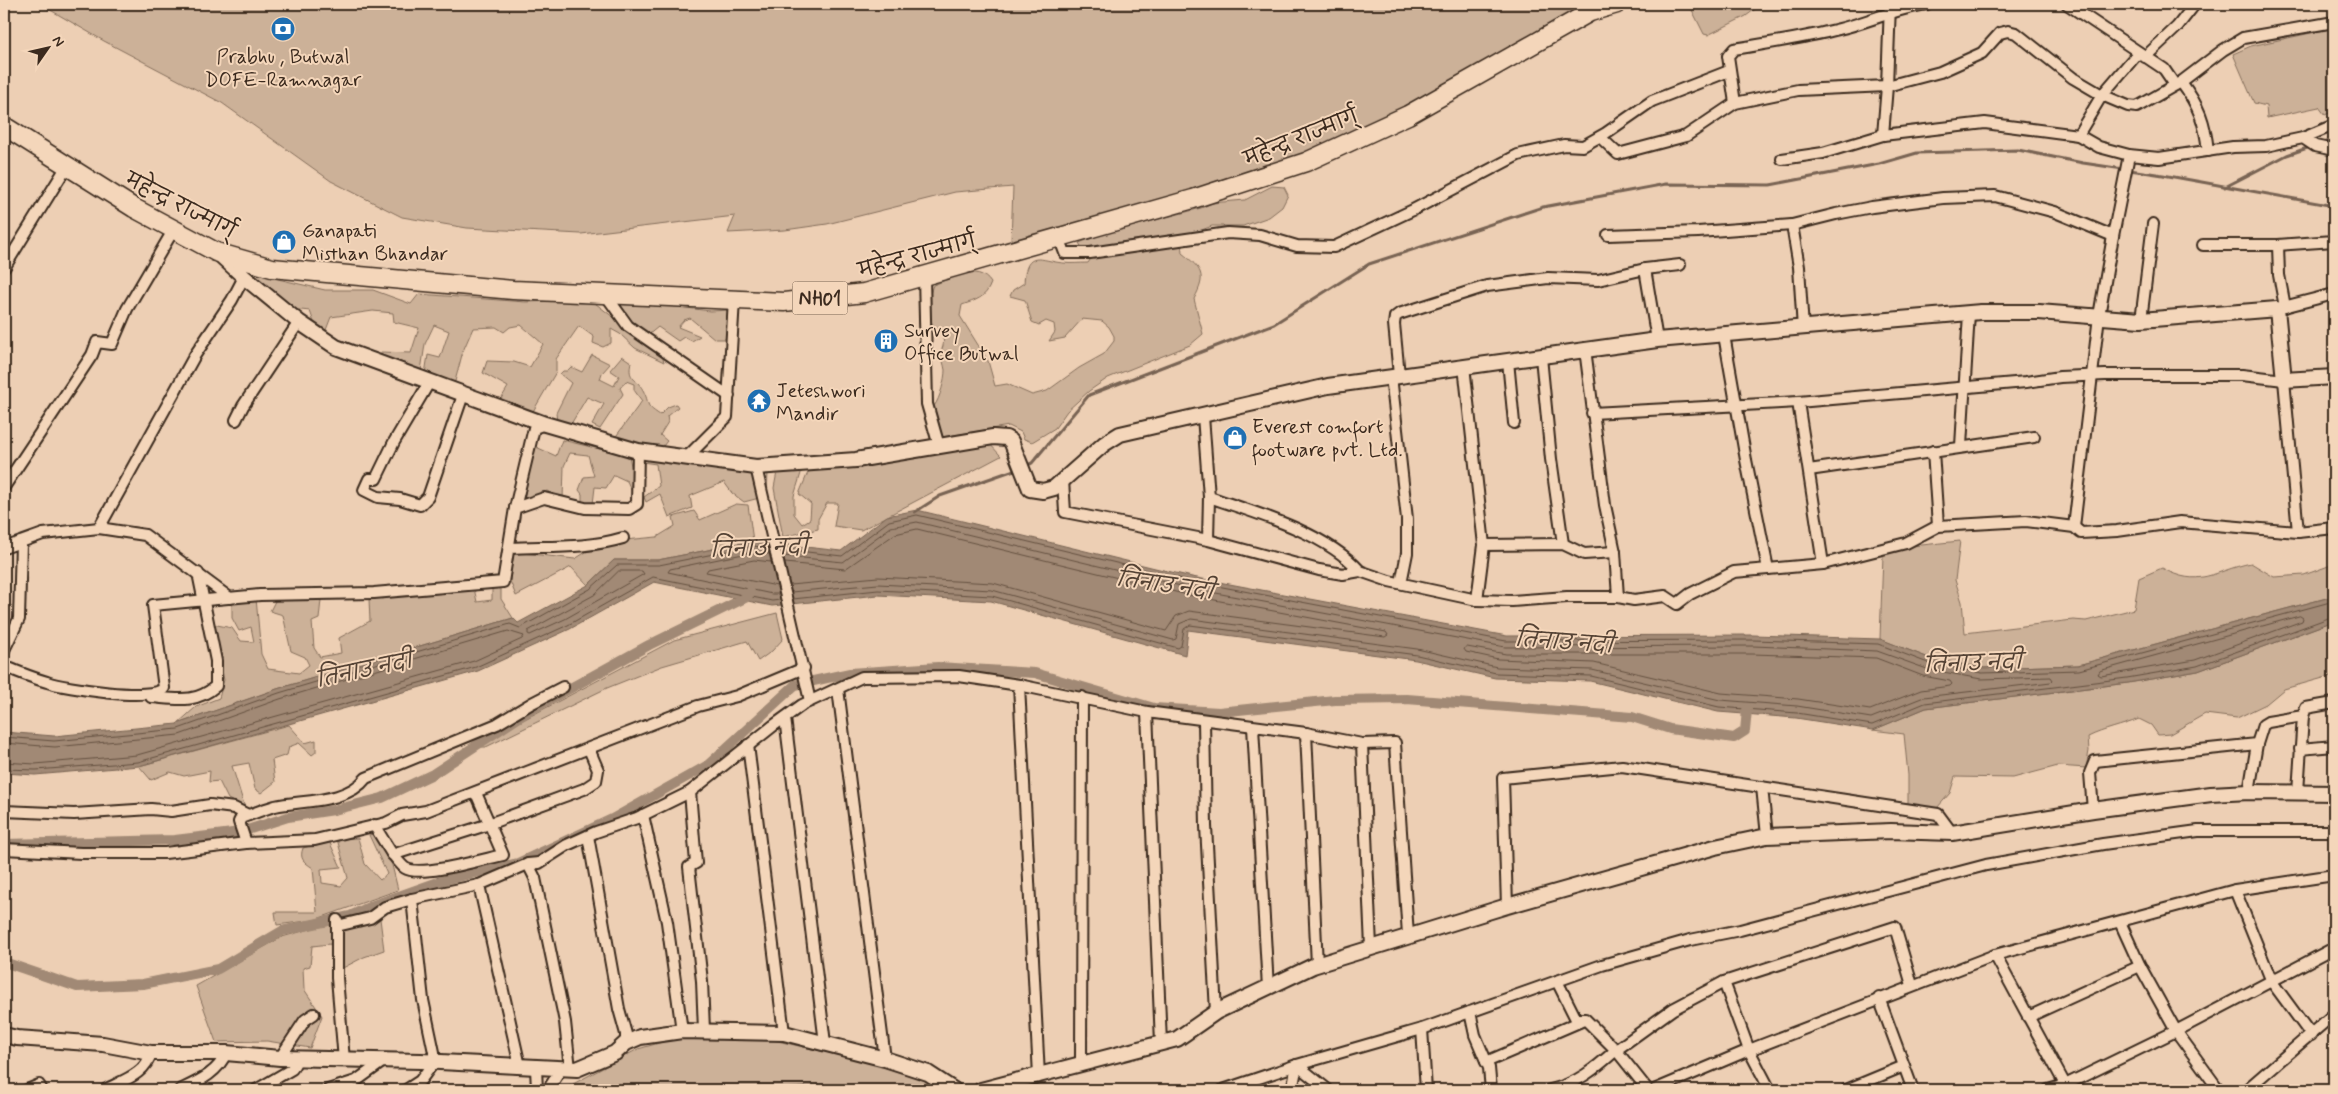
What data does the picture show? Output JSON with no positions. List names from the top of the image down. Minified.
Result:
{"streets":{"highway":["महेन्द्र राज्मार्ग्","NH01"]},"water":["तिनाउ नदी"],"places":{"bank":["Prabhu , Butwal DOFE-Ramnagar"],"shop":["Ganapati Misthan Bhandar","Everest comfort footware pvt. Ltd."],"building":["Survey Office Butwal"],"temple":["Jeteshwori Mandir"]},"north":"top right"}
